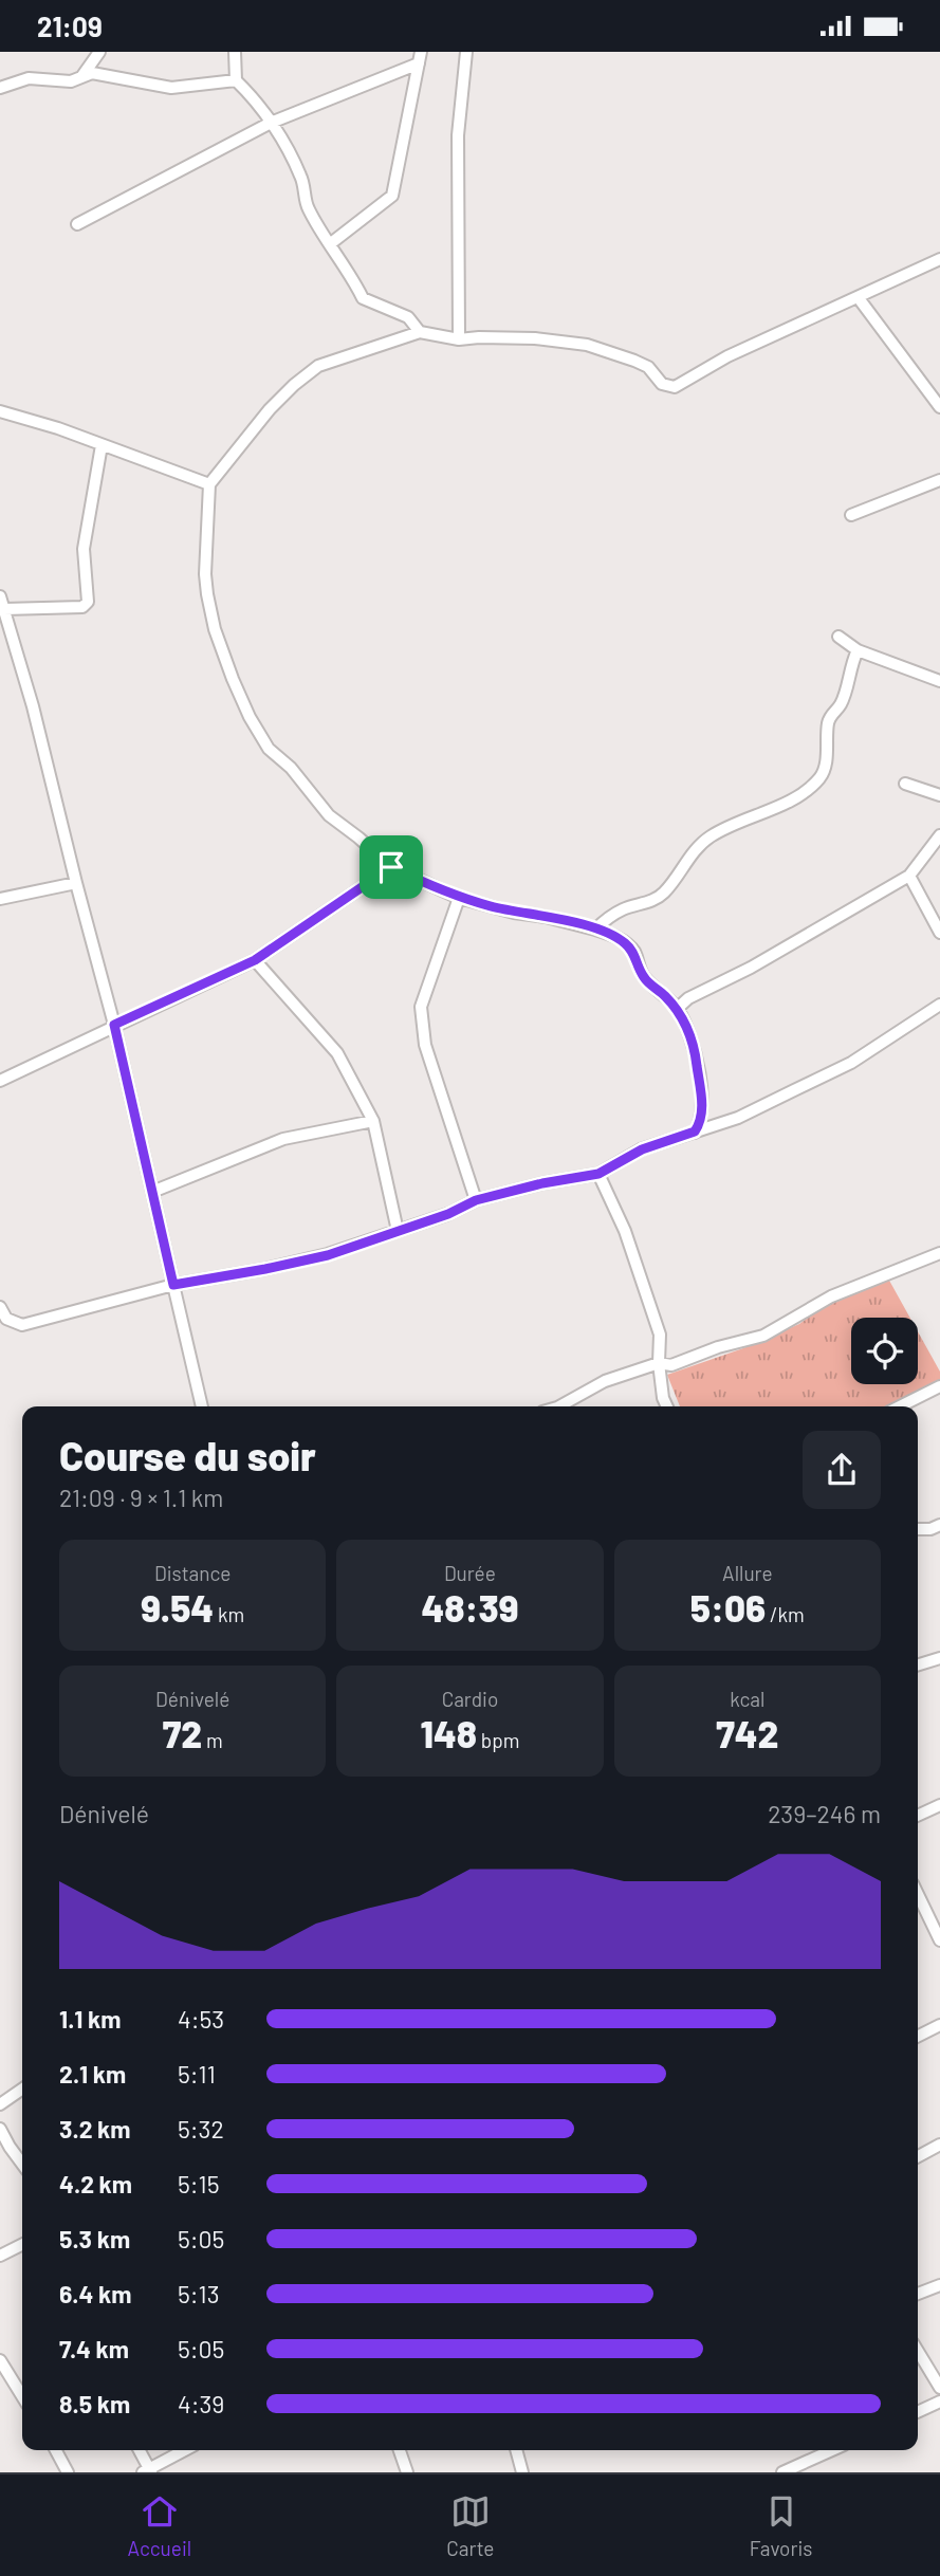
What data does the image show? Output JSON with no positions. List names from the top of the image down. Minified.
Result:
{"page":{"status":"21:09","heading":["Course du soir","21:09 · 9 × 1.1 km"],"stats":[["Distance","9.54 km"],["Durée","48:39"],["Allure","5:06 /km"],["Dénivelé","72 m"],["Cardio","148 bpm"],["kcal","742"]],"chart":["Dénivelé","239–246 m"],"list":[{"name":"1.1 km","note":"4:53"},{"name":"2.1 km","note":"5:11"},{"name":"3.2 km","note":"5:32"},{"name":"4.2 km","note":"5:15"},{"name":"5.3 km","note":"5:05"},{"name":"6.4 km","note":"5:13"},{"name":"7.4 km","note":"5:05"},{"name":"8.5 km","note":"4:39"}],"tabs":["Accueil","Carte","Favoris"]}}
